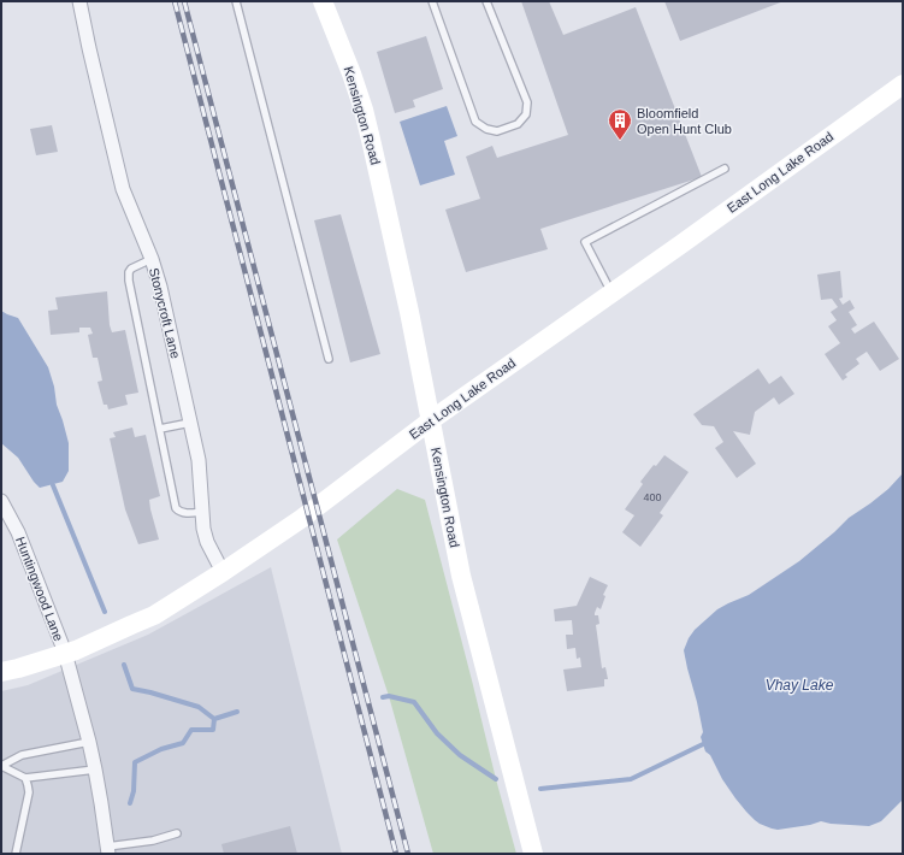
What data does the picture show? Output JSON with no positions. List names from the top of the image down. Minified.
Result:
{"streets":{"main road":["Kensington Road","East Long Lake Road"],"street":["Stonycroft Lane","Huntingwood Lane"]},"crossings":[["Kensington Road","East Long Lake Road"],["East Long Lake Road","Stonycroft Lane"],["East Long Lake Road","Huntingwood Lane"]],"water":["Vhay Lake"],"places":{"building":["Bloomfield Open Hunt Club"]},"house_numbers":["400"]}
